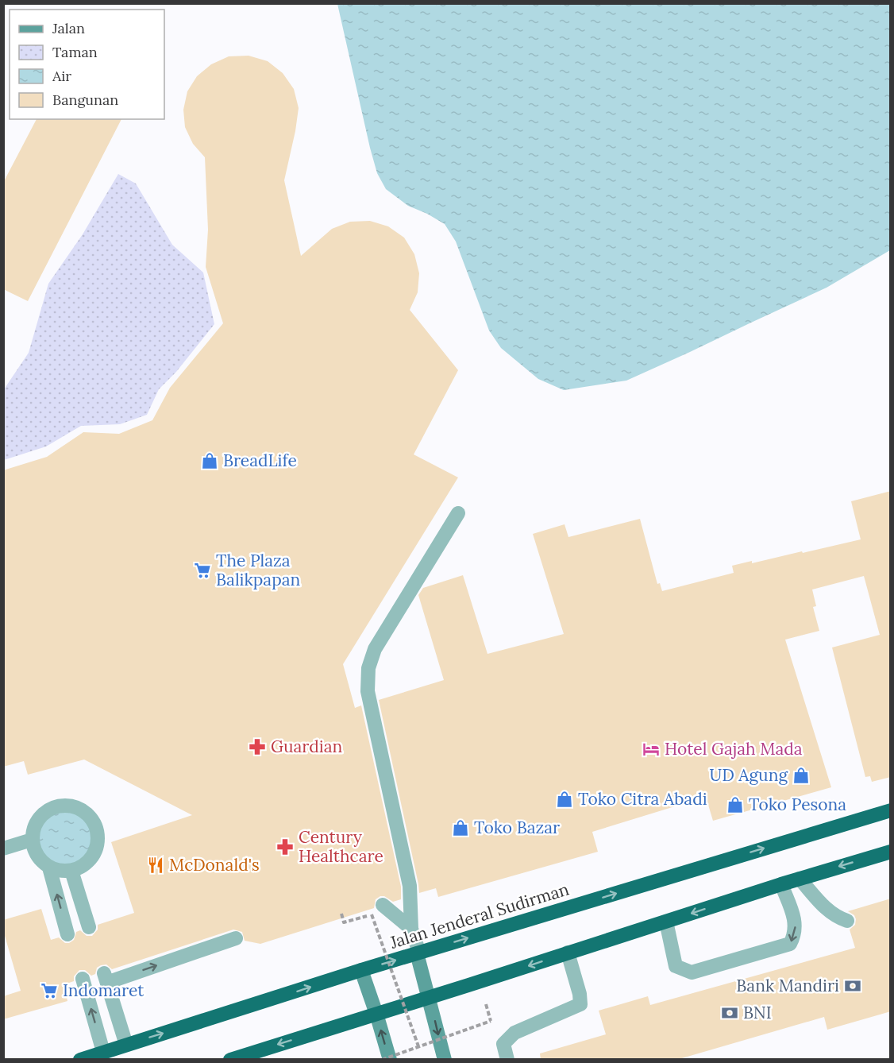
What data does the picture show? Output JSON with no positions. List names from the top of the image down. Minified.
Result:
{"streets":{"highway":["Jalan Jenderal Sudirman"]},"places":{"shop":["BreadLife","UD Agung","Toko Citra Abadi","Toko Pesona","Toko Bazar"],"supermarket":["The Plaza Balikpapan","Indomaret"],"pharmacy":["Guardian","Century Healthcare"],"hotel":["Hotel Gajah Mada"],"restaurant":["McDonald's"],"bank":["Bank Mandiri","BNI"]},"legend":["Jalan","Taman","Air","Bangunan"]}
